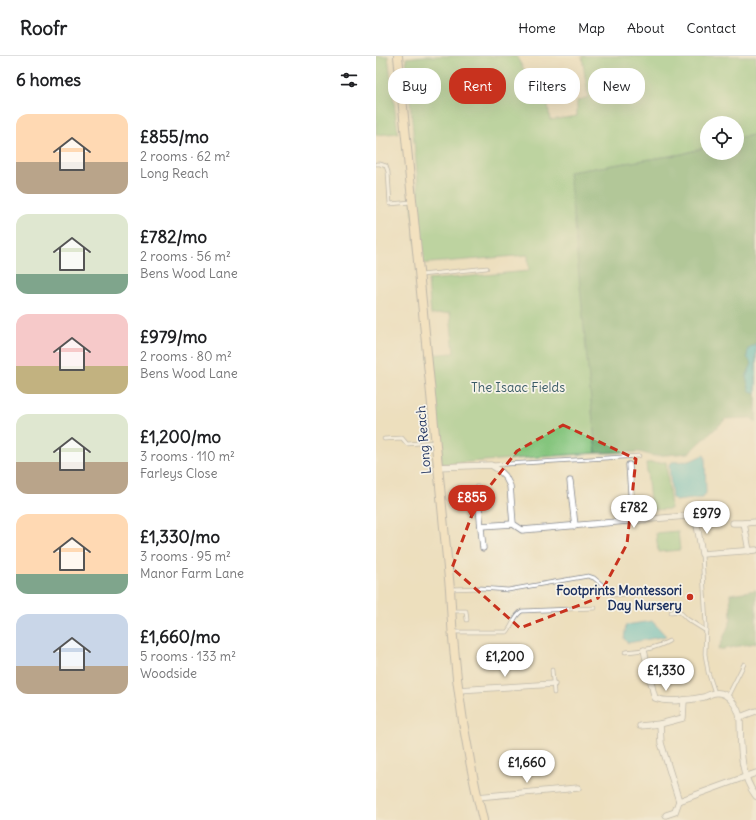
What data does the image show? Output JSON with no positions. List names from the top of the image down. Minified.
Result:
{"streets":{"street":["Long Reach"]},"parks":["The Isaac Fields"],"places":["Footprints Montessori Day Nursery"],"page":{"header":"Roofr","nav":["Home","Map","About","Contact"],"heading":"6 homes","chip":["Buy","Rent","Filters","New"],"list":[{"name":"£855/mo","note":"2 rooms · 62 m² · Long Reach"},{"name":"£782/mo","note":"2 rooms · 56 m² · Bens Wood Lane"},{"name":"£979/mo","note":"2 rooms · 80 m² · Bens Wood Lane"},{"name":"£1,200/mo","note":"3 rooms · 110 m² · Farleys Close"},{"name":"£1,330/mo","note":"3 rooms · 95 m² · Manor Farm Lane"},{"name":"£1,660/mo","note":"5 rooms · 133 m² · Woodside"}],"price":["£855","£782","£979","£1,200","£1,330","£1,660"]}}
